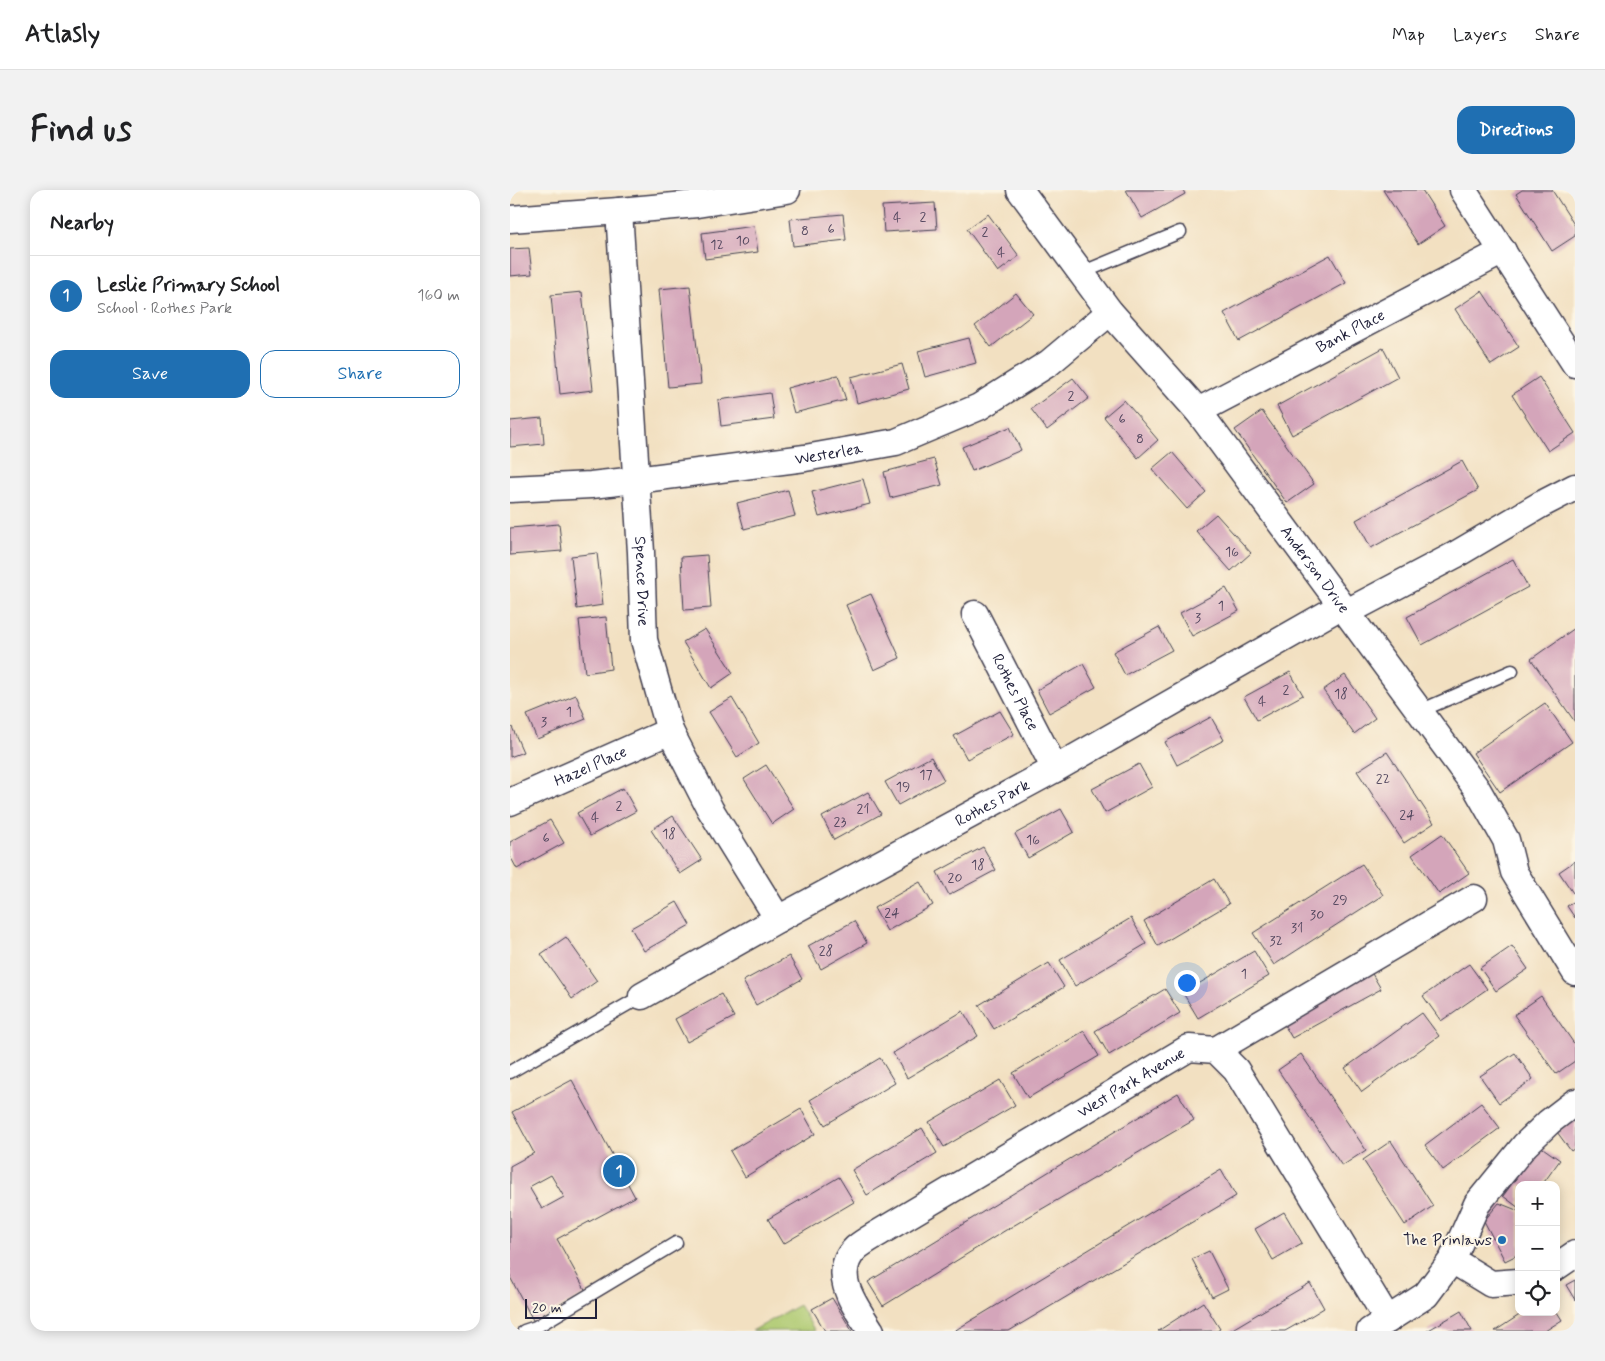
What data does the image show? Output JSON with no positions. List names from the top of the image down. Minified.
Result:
{"streets":{"street":["Bank Place","Westerlea","Anderson Drive","Spence Drive","Rothes Place","Hazel Place","Rothes Park","West Park Avenue"]},"crossings":[["Bank Place","Anderson Drive"],["Westerlea","Anderson Drive"],["Westerlea","Spence Drive"],["Anderson Drive","Rothes Park"],["Spence Drive","Hazel Place"],["Spence Drive","Rothes Park"],["Rothes Place","Rothes Park"]],"places":["The Prinlaws"],"house_numbers":["2","4","6","8","2","10","12","4","2","6","8","16","1","3","2","18","4","1","3","17","22","19","2","21","24","4","23","18","6","16","18","20","29","24","30","31","32","28","1"],"scale_bar":"20 m","page":{"header":"Atlasly","nav":["Map","Layers","Share"],"buttons":["Directions",["Save","Share"]],"title":"Find us","heading":"Nearby","list":[{"mark":"1","name":"Leslie Primary School","note":"School · Rothes Park","value":"160 m"}],"pins":"1","map_buttons":["+","−"],"scale":"20 m"}}
